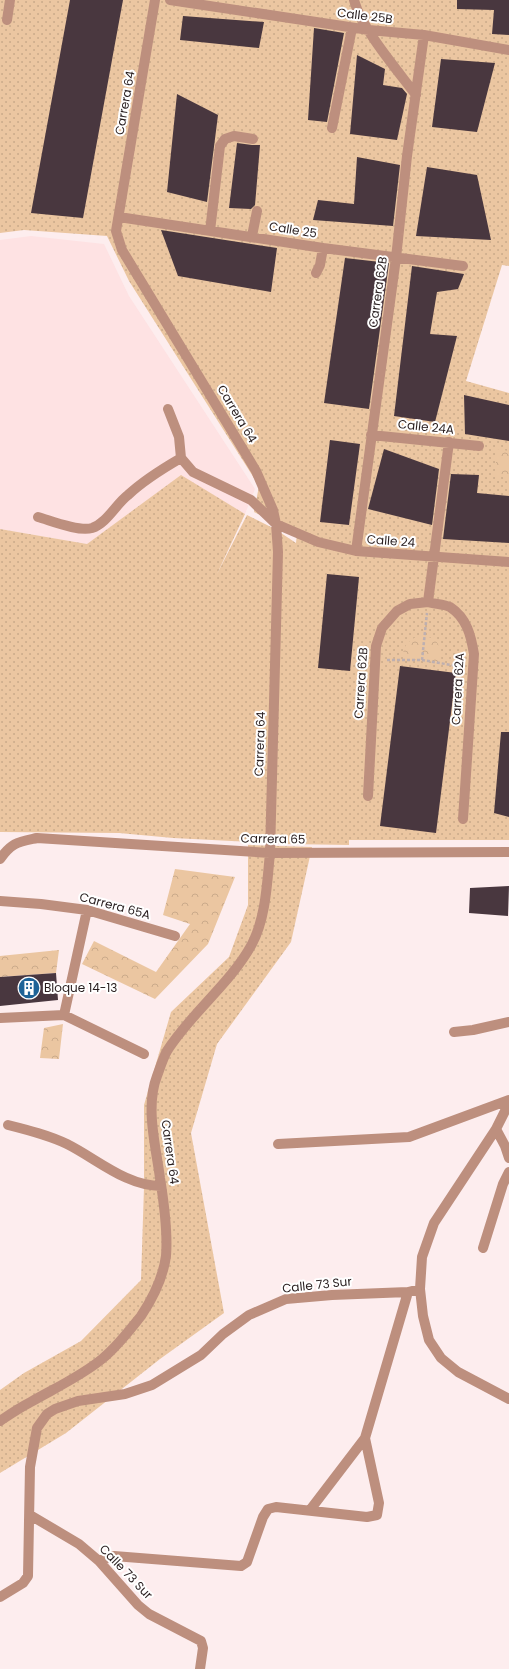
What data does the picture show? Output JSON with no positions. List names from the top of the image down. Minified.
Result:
{"streets":{"street":["Calle 25B","Carrera 64","Calle 25","Carrera 62B","Calle 24A","Calle 24","Carrera 62A","Carrera 65","Carrera 65A","Calle 73 Sur"]},"crossings":[["Calle 25B","Carrera 62B"],["Carrera 64","Calle 25"],["Carrera 64","Calle 24"],["Carrera 64","Carrera 65"],["Calle 25","Carrera 62B"],["Carrera 62B","Calle 24A"],["Carrera 62B","Calle 24"],["Carrera 62B","Carrera 62A"]],"places":{"building":["Bloque 14-13"]}}
